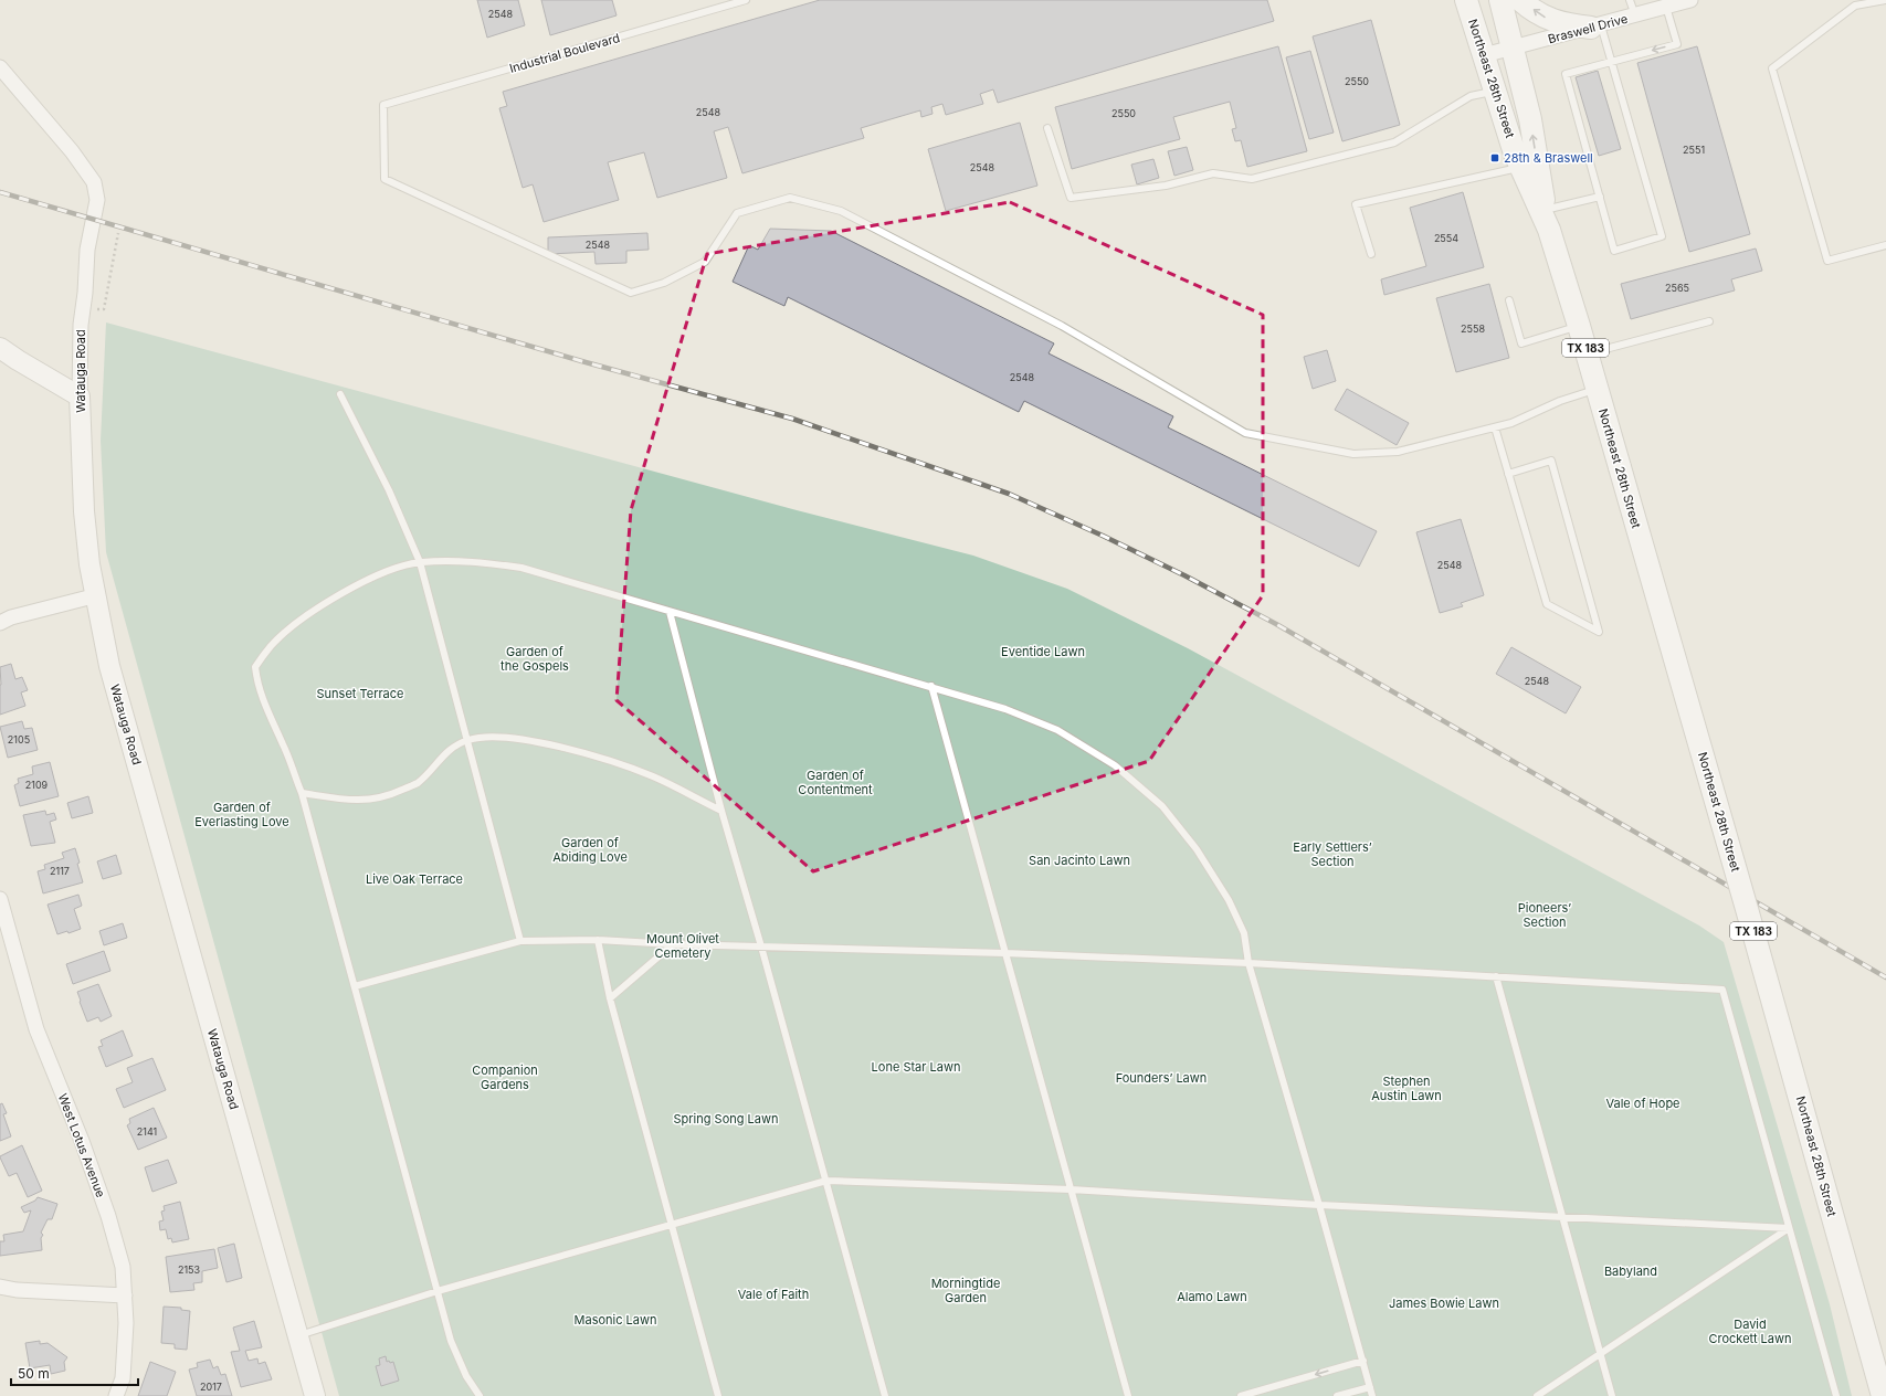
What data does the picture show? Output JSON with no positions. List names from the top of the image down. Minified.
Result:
{"streets":{"main road":["Northeast 28th Street","TX 183"],"street":["Braswell Drive","Watauga Road","West Lotus Avenue"],"lane":["Industrial Boulevard"]},"crossings":[["Braswell Drive","Northeast 28th Street"]],"parks":["Garden of the Gospels","Eventide Lawn","Sunset Terrace","Garden of Contentment","Garden of Everlasting Love","Garden of Abiding Love","Early Settlers’ Section","San Jacinto Lawn","Live Oak Terrace","Pioneers’ Section","Mount Olivet Cemetery","Lone Star Lawn","Companion Gardens","Founders’ Lawn","Stephen Austin Lawn","Vale of Hope","Spring Song Lawn","Babyland","Morningtide Garden","Vale of Faith","Alamo Lawn","James Bowie Lawn","Masonic Lawn","David Crockett Lawn"],"places":{"transit":["28th & Braswell"]},"house_numbers":["2548","2550","2548","2550","2551","2548","2554","2548","2565","2558","2548","2548","2548","2105","2109","2117","2141","2153","2017"],"scale_bar":"50 m"}
